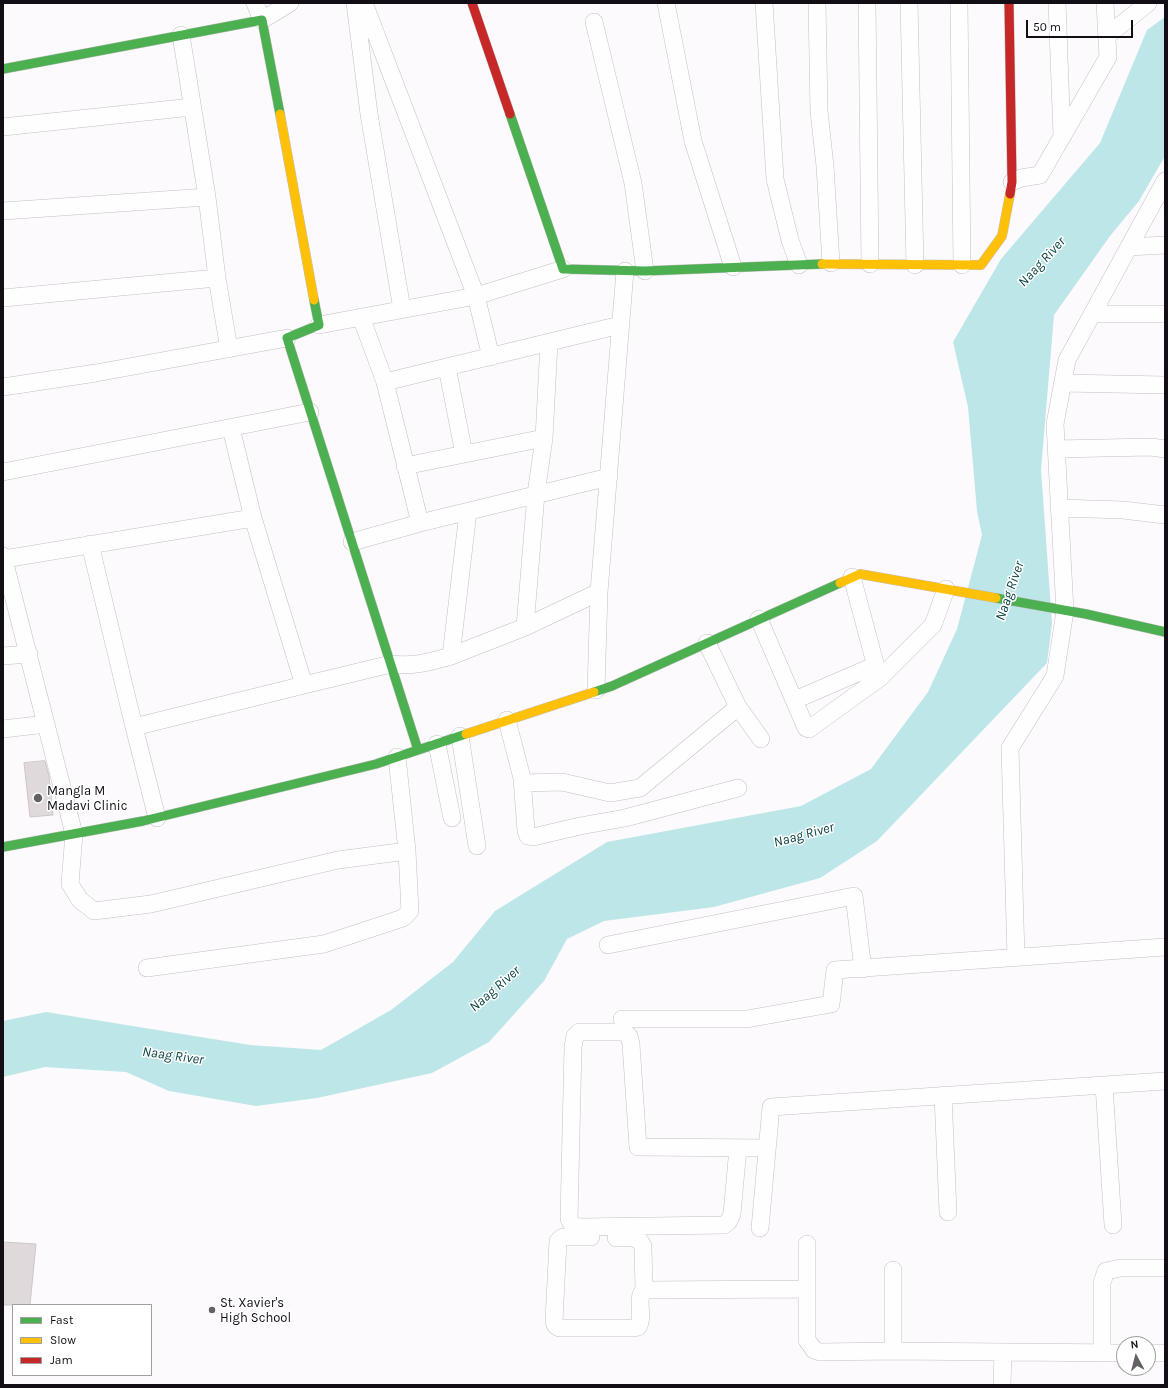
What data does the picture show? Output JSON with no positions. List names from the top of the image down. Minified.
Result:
{"water":["Naag River"],"places":["Mangla M Madavi Clinic","St. Xavier's High School"],"legend":["Fast","Slow","Jam"],"scale_bar":"50 m","north":"top"}
